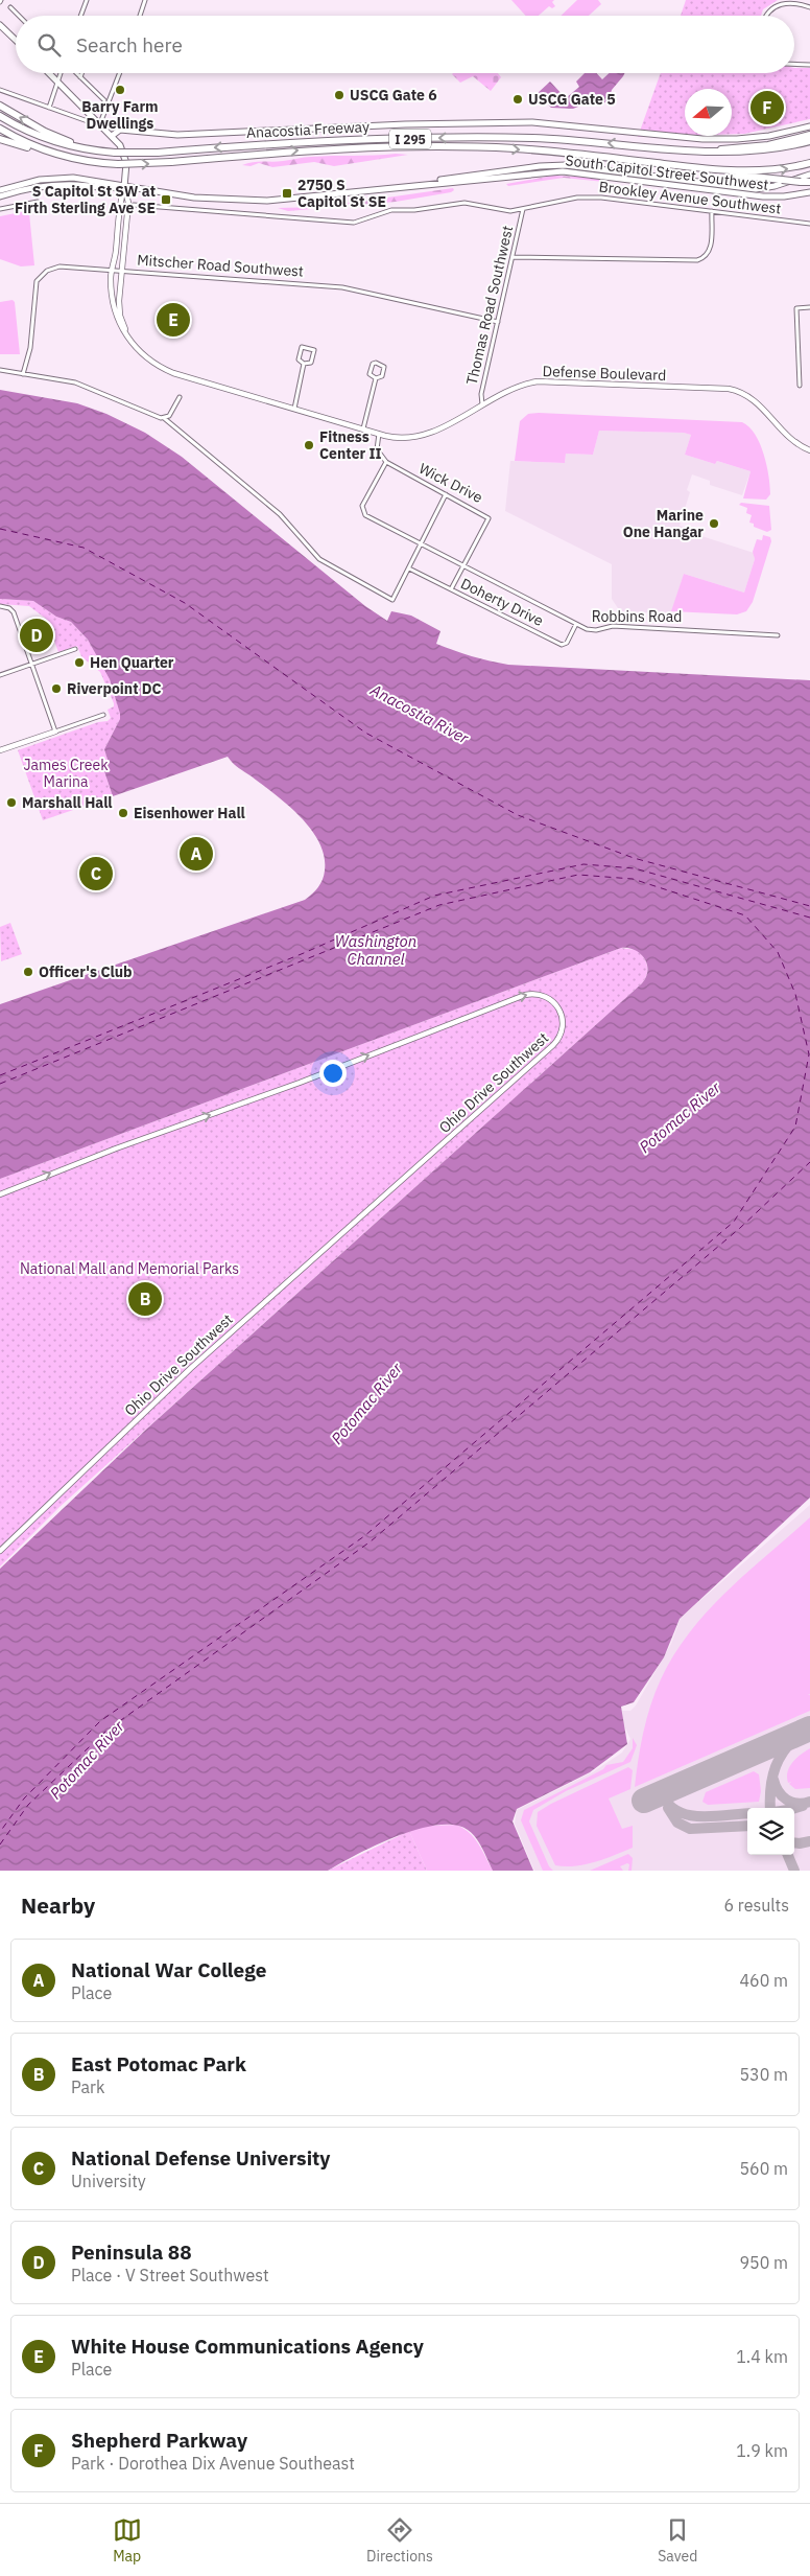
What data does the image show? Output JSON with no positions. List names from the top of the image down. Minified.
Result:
{"streets":{"highway":["Anacostia Freeway","I 295"],"main road":["South Capitol Street Southwest"],"street":["Brookley Avenue Southwest","Mitscher Road Southwest","Thomas Road Southwest","Defense Boulevard","Wick Drive","Doherty Drive","Robbins Road","Ohio Drive Southwest"]},"crossings":[["Brookley Avenue Southwest","Thomas Road Southwest"],["Mitscher Road Southwest","Thomas Road Southwest"],["Mitscher Road Southwest","Defense Boulevard"],["Thomas Road Southwest","Defense Boulevard"],["Wick Drive","Doherty Drive"],["Wick Drive","Robbins Road"],["Doherty Drive","Robbins Road"]],"water":["Anacostia River","Washington Channel","Potomac River"],"parks":["James Creek Marina","National Mall and Memorial Parks"],"places":{"other":["Barry Farm Dwellings","USCG Gate 6","USCG Gate 5","Fitness Center II","Marine One Hangar","Hen Quarter","Riverpoint DC","Marshall Hall","Eisenhower Hall","Officer's Club"],"transit":["2750 S Capitol St SE","S Capitol St SW at Firth Sterling Ave SE"]},"north":"left","page":{"search":"Search here","pins":["F","E","D","A","C","B"],"heading":["Nearby","6 results"],"list":[{"mark":"A","name":"National War College","note":"Place","value":"460 m"},{"mark":"B","name":"East Potomac Park","note":"Park","value":"530 m"},{"mark":"C","name":"National Defense University","note":"University","value":"560 m"},{"mark":"D","name":"Peninsula 88","note":"Place · V Street Southwest","value":"950 m"},{"mark":"E","name":"White House Communications Agency","note":"Place","value":"1.4 km"},{"mark":"F","name":"Shepherd Parkway","note":"Park · Dorothea Dix Avenue Southeast","value":"1.9 km"}],"nav":["Map","Directions","Saved"]}}
